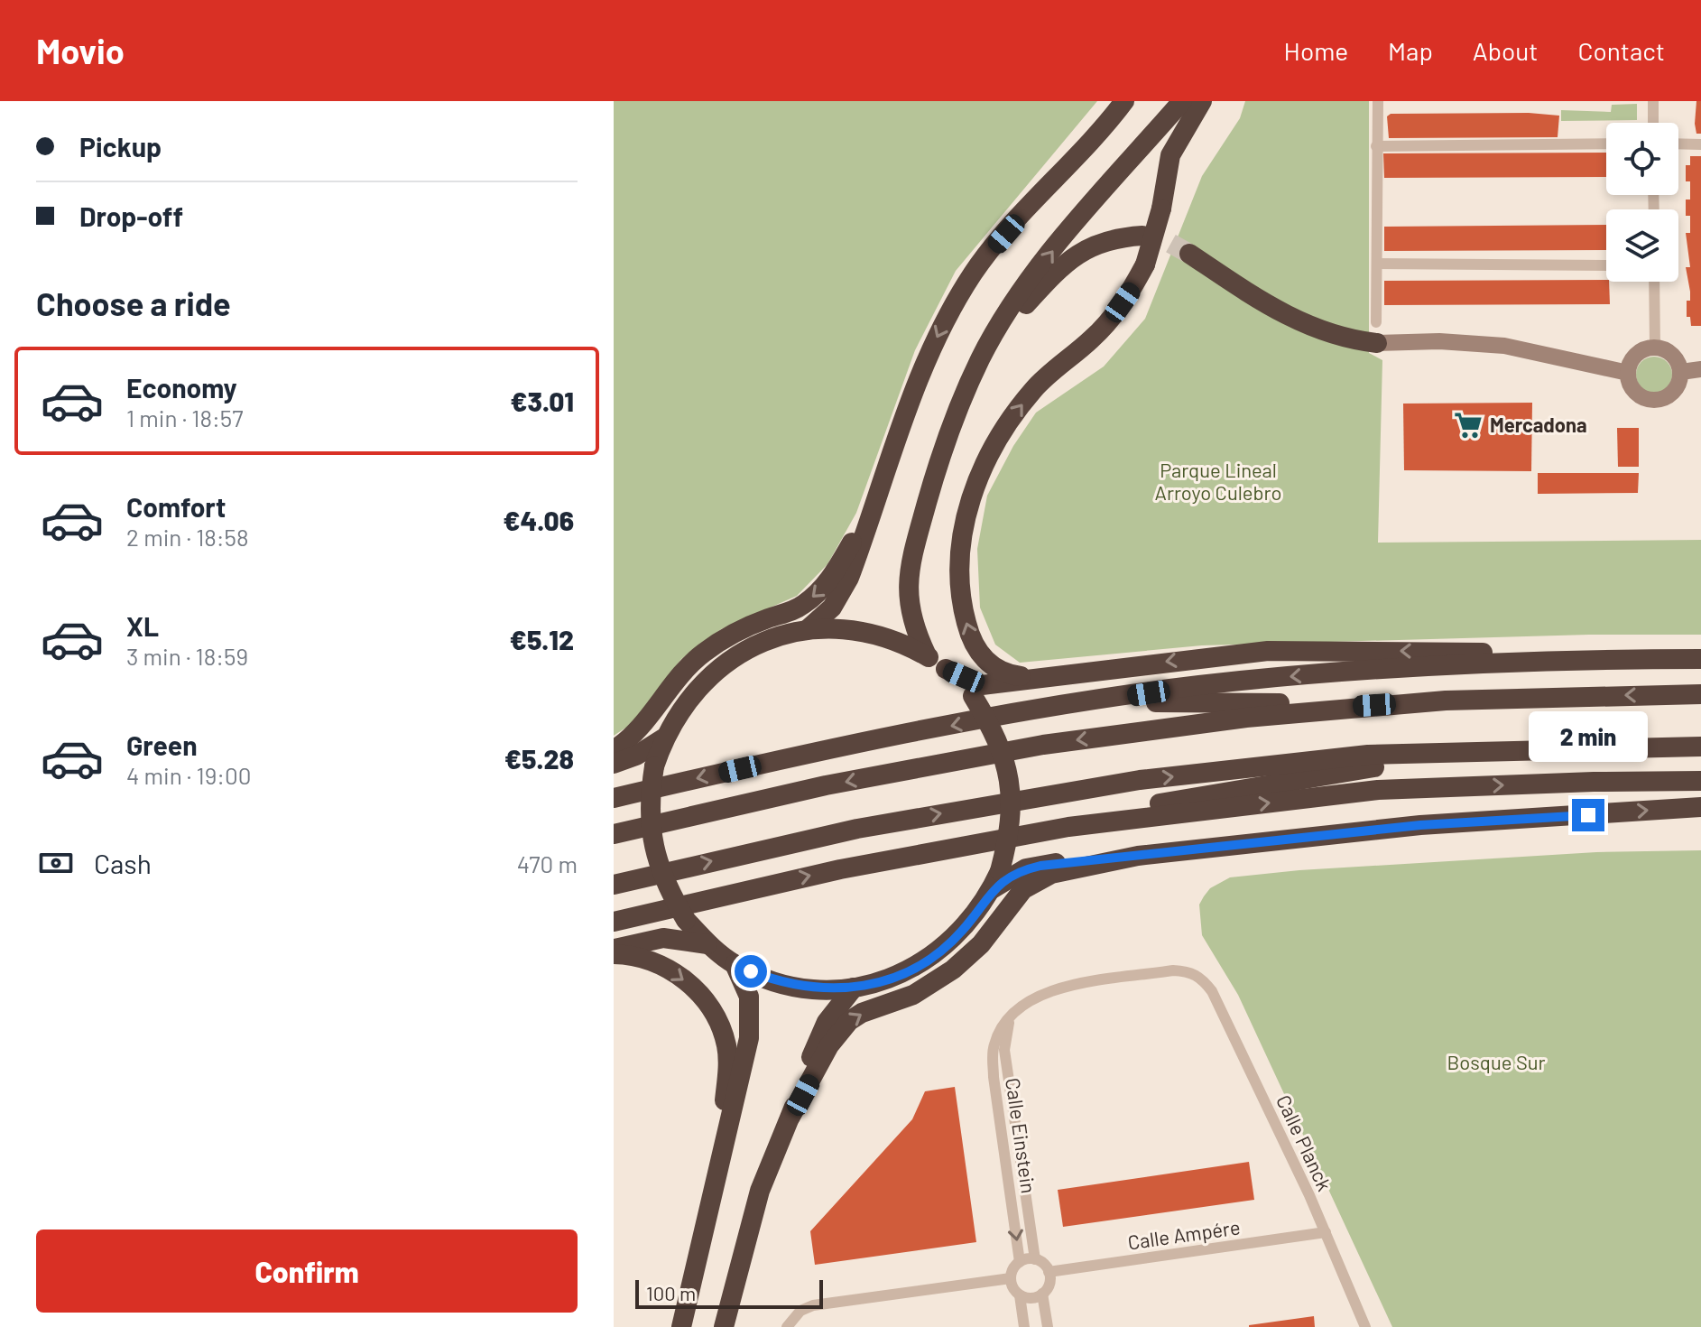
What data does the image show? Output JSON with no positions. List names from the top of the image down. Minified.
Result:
{"streets":{"street":["Calle Einstein","Calle Planck","Calle Ampére"]},"crossings":[["Calle Einstein","Calle Planck"],["Calle Einstein","Calle Ampére"],["Calle Planck","Calle Ampére"]],"parks":["Parque Lineal Arroyo Culebro","Bosque Sur"],"places":{"supermarket":["Mercadona"]},"scale_bar":"100 m","page":{"header":"Movio","nav":["Home","Map","About","Contact"],"banner":["Pickup","Drop-off"],"heading":"Choose a ride","list":[{"name":"Economy","note":"1 min · 18:57","value":"€3.01"},{"name":"Comfort","note":"2 min · 18:58","value":"€4.06"},{"name":"XL","note":"3 min · 18:59","value":"€5.12"},{"name":"Green","note":"4 min · 19:00","value":"€5.28"}],"bubble":"2 min","pay":["Cash","470 m"],"buttons":"Confirm","scale":"100 m"}}
